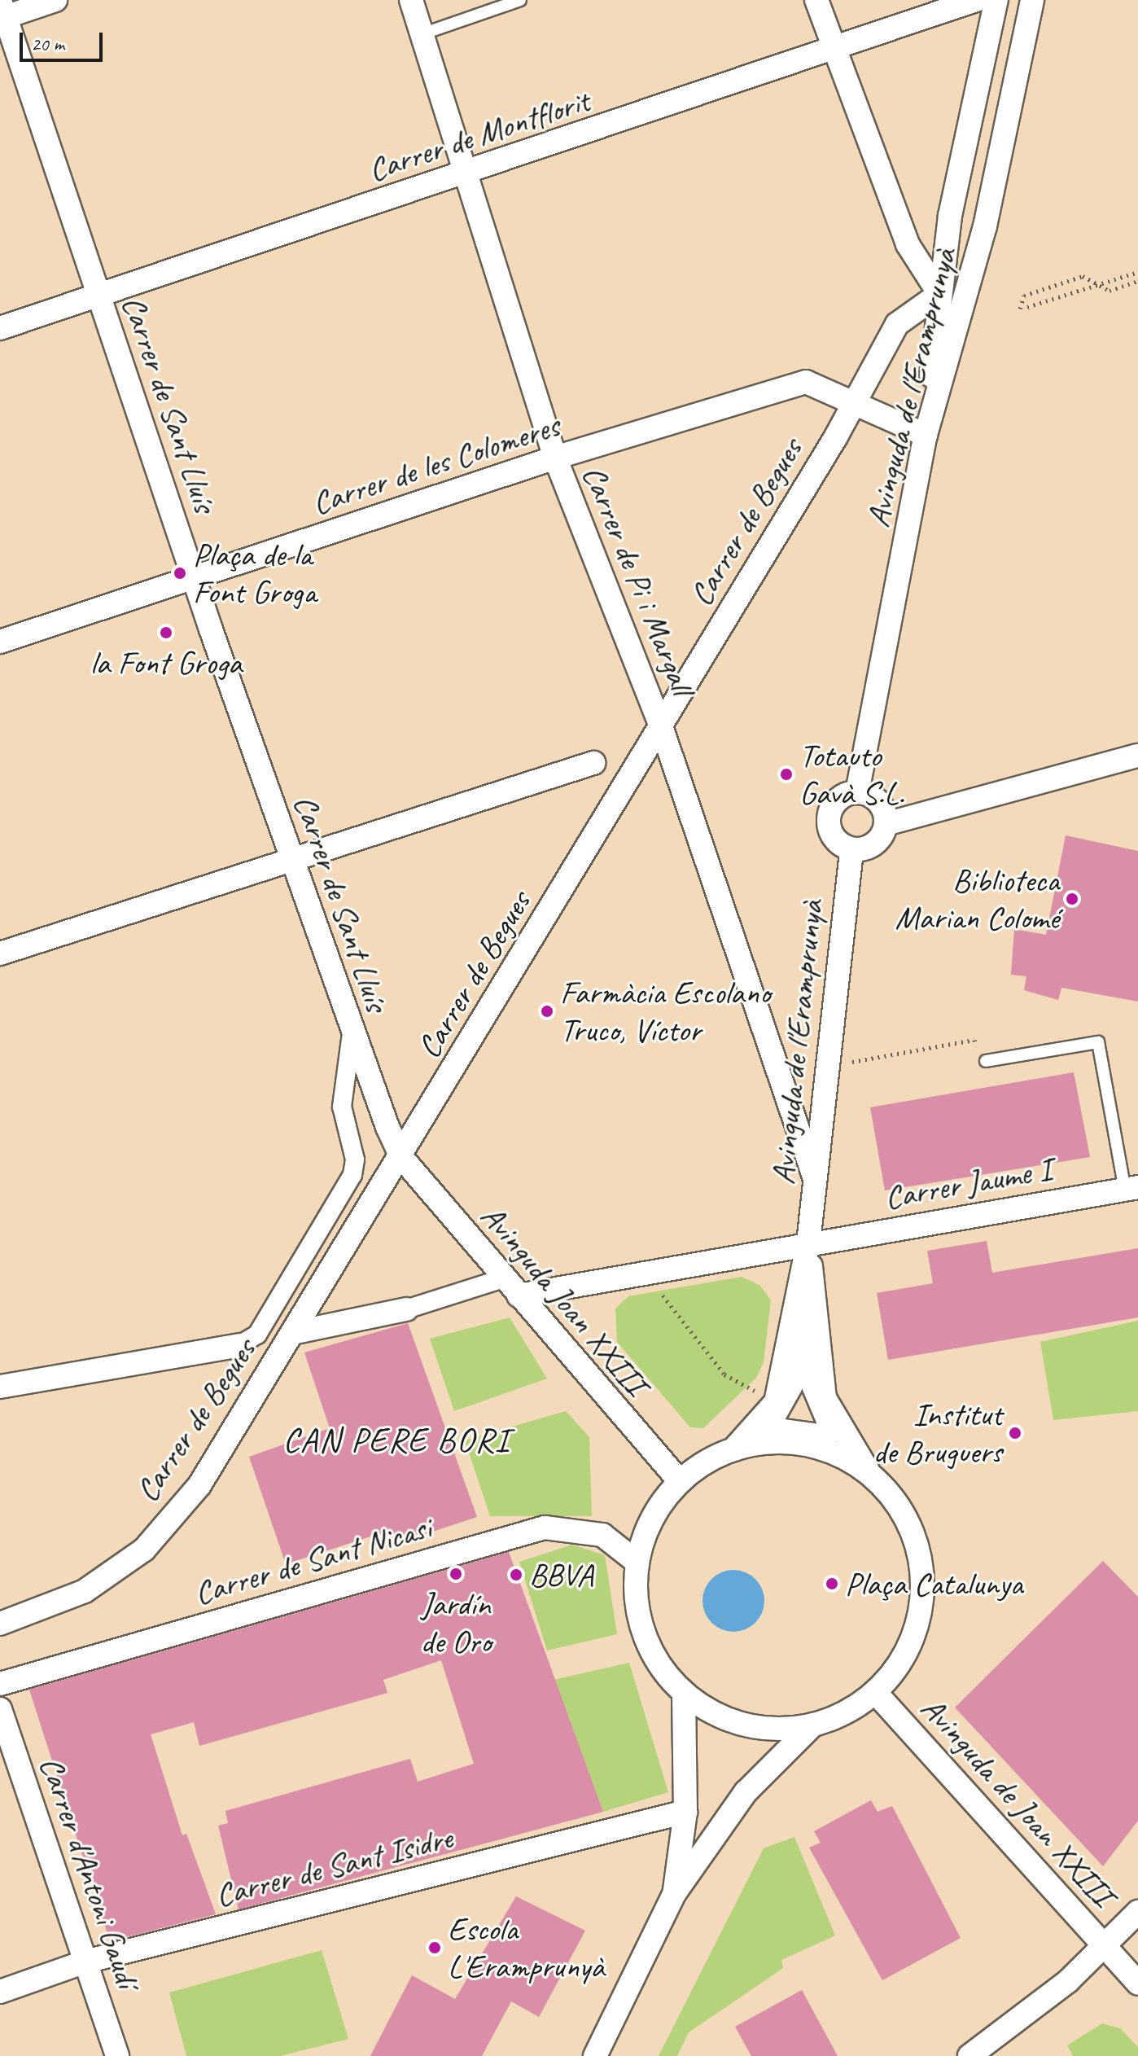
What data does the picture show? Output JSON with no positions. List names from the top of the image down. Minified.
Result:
{"streets":{"street":["Carrer de Montflorit","Avinguda de l'Eramprunyà","Carrer de Sant Lluís","Carrer de les Colomeres","Carrer de Begues","Carrer de Pi i Margall","Carrer Jaume I","Avinguda Joan XXIII","Carrer de Sant Nicasi","Avinguda de Joan XXIII","Carrer de Sant Isidre","Carrer d'Antoni Gaudí"]},"crossings":[["Carrer de Montflorit","Carrer de Sant Lluís"],["Carrer de Montflorit","Carrer de Pi i Margall"],["Avinguda de l'Eramprunyà","Carrer de les Colomeres"],["Avinguda de l'Eramprunyà","Carrer de Begues"],["Avinguda de l'Eramprunyà","Carrer de Pi i Margall"],["Avinguda de l'Eramprunyà","Carrer Jaume I"],["Carrer de Sant Lluís","Carrer de les Colomeres"],["Carrer de Sant Lluís","Carrer de Begues"],["Carrer de Sant Lluís","Avinguda Joan XXIII"],["Carrer de les Colomeres","Carrer de Begues"],["Carrer de les Colomeres","Carrer de Pi i Margall"],["Carrer de Begues","Carrer de Pi i Margall"],["Carrer de Begues","Avinguda Joan XXIII"],["Carrer Jaume I","Avinguda Joan XXIII"],["Carrer de Sant Isidre","Carrer d'Antoni Gaudí"]],"districts":["CAN PERE BORI"],"places":["Plaça de la Font Groga","la Font Groga","Totauto Gavà S.L.","Biblioteca Marian Colomé","Farmàcia Escolano Truco, Víctor","Institut de Bruguers","Jardín de Oro","BBVA","Plaça Catalunya","Escola L'Eramprunyà"],"scale_bar":"20 m"}
